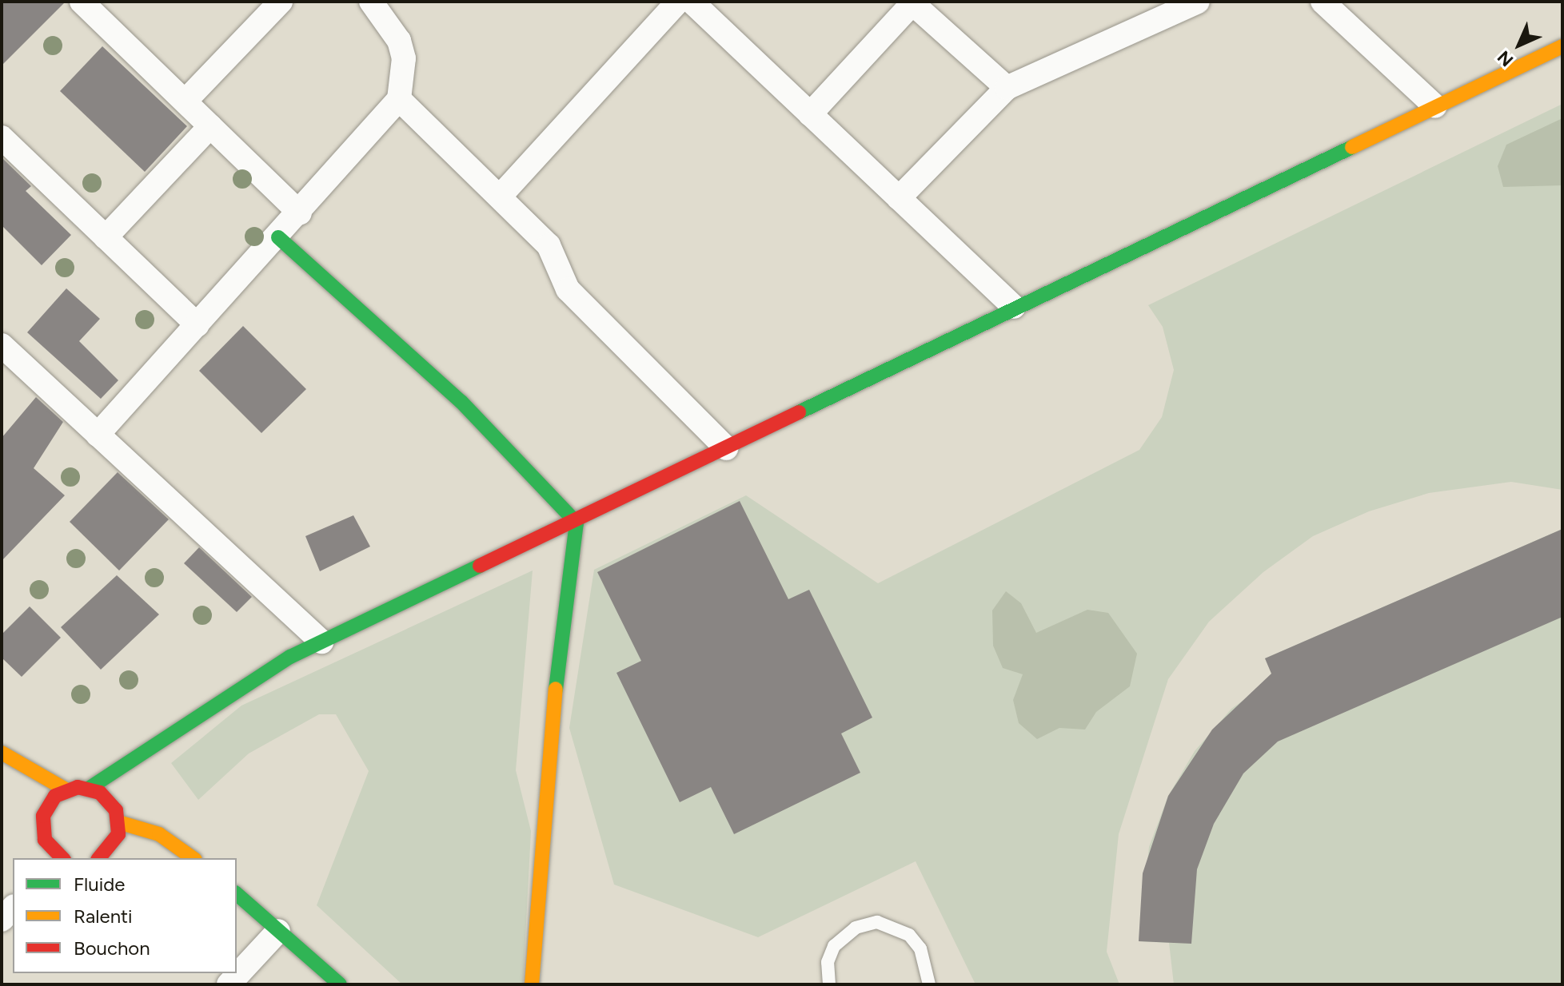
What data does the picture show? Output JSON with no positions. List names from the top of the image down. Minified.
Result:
{"legend":["Fluide","Ralenti","Bouchon"],"north":"bottom left"}
